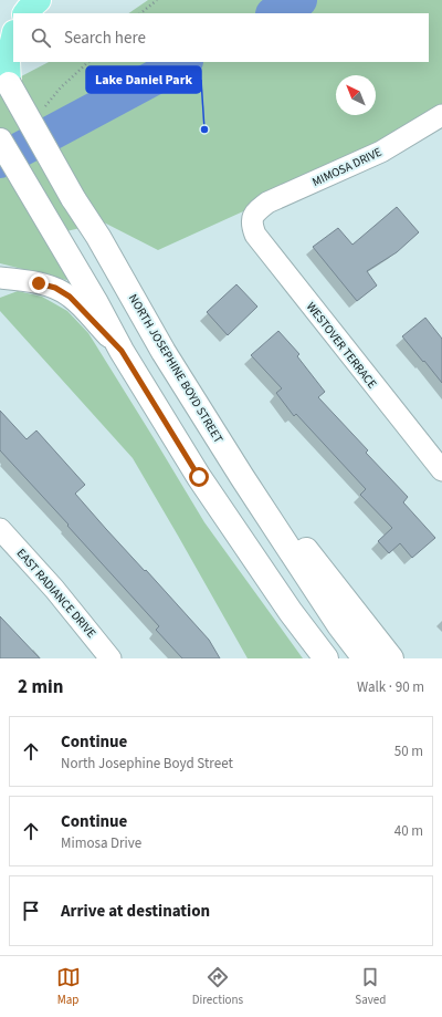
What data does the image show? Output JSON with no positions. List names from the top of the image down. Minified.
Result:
{"streets":{"main road":["NORTH JOSEPHINE BOYD STREET"],"street":["MIMOSA DRIVE","WESTOVER TERRACE","EAST RADIANCE DRIVE"]},"crossings":[["MIMOSA DRIVE","WESTOVER TERRACE"]],"places":["Lake Daniel Park"],"north":"top left","page":{"search":"Search here","heading":["2 min","Walk · 90 m"],"list":[["Continue","North Josephine Boyd Street","50 m"],["Continue","Mimosa Drive","40 m"],"Arrive at destination"],"nav":["Map","Directions","Saved"]}}
